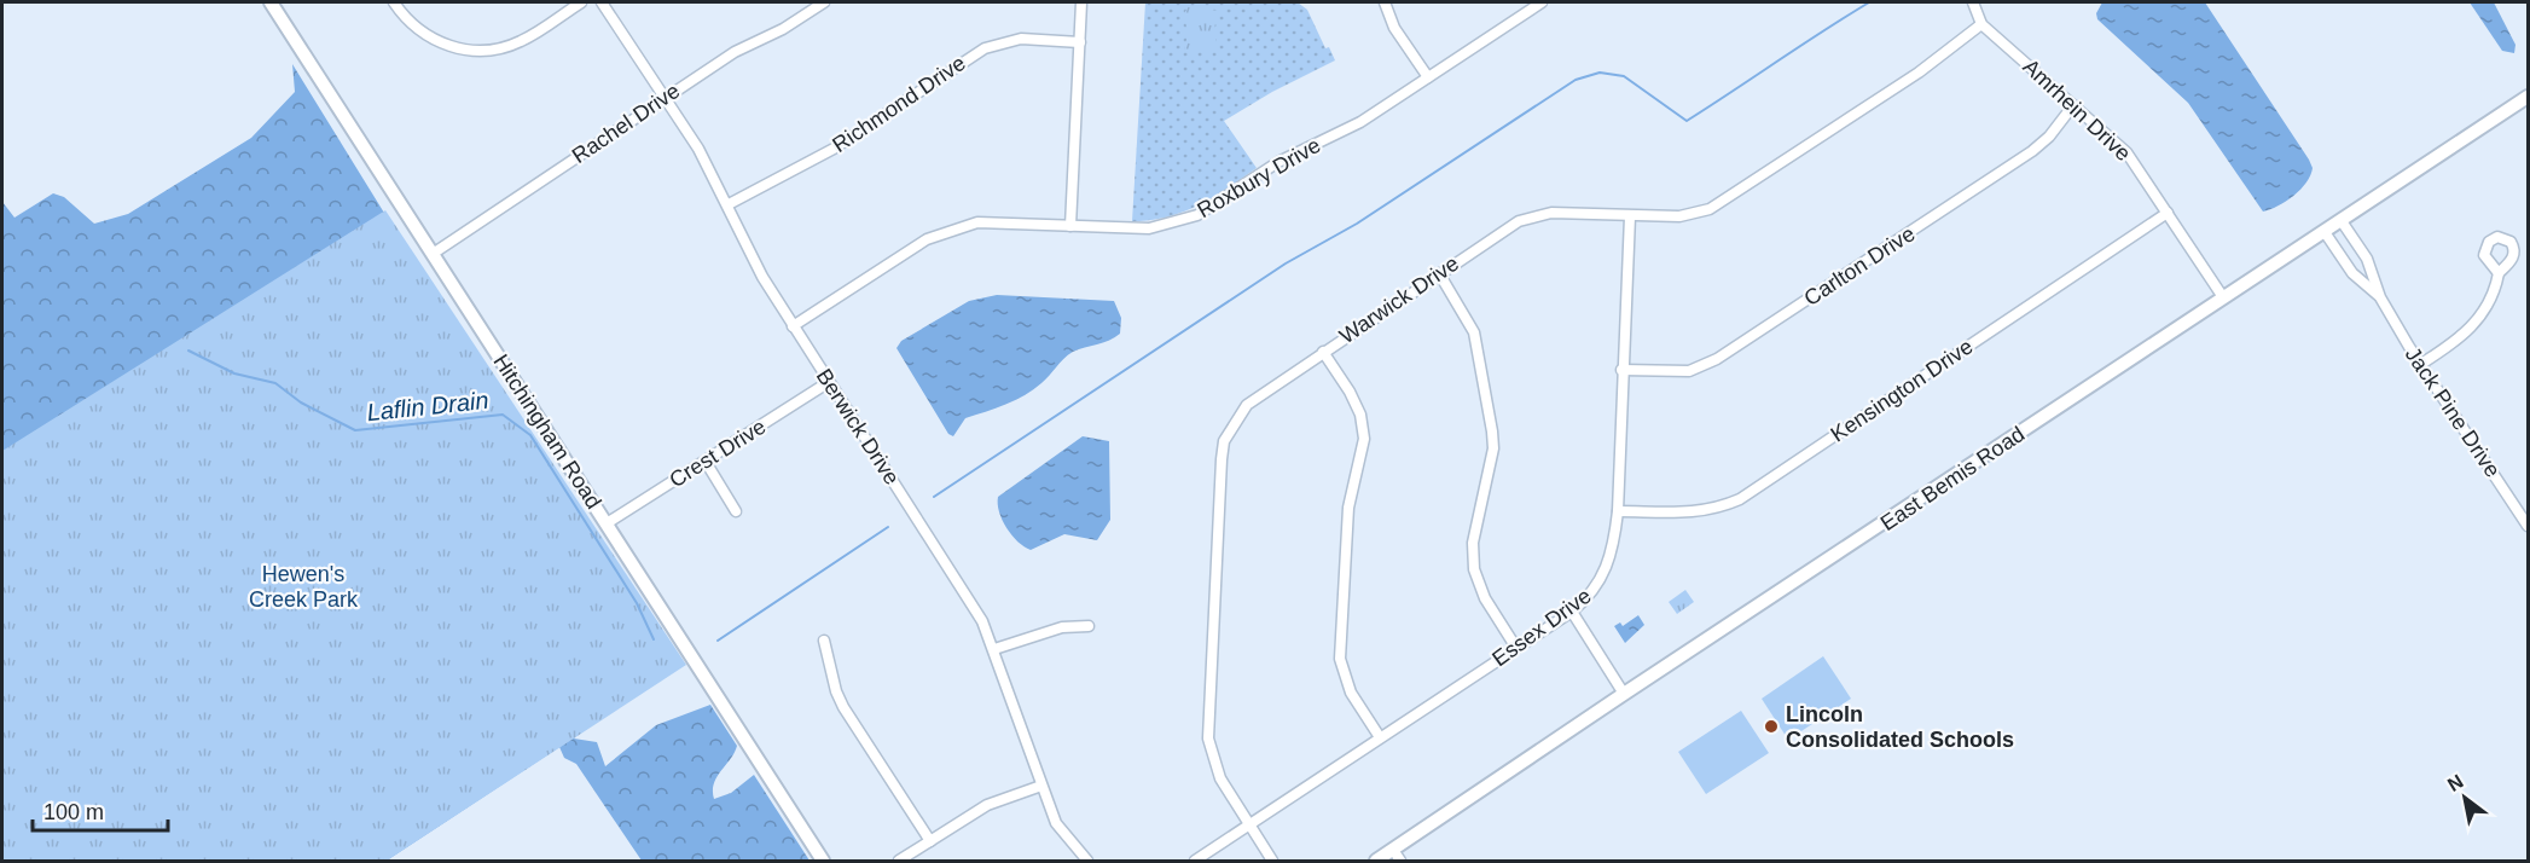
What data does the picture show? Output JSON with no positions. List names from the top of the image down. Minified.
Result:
{"streets":{"street":["Richmond Drive","Amrhein Drive","Rachel Drive","Roxbury Drive","Carlton Drive","Warwick Drive","Kensington Drive","Jack Pine Drive","Berwick Drive","Hitchingham Road","Crest Drive","East Bemis Road","Essex Drive"]},"crossings":[["Richmond Drive","Berwick Drive"],["Amrhein Drive","Carlton Drive"],["Amrhein Drive","Warwick Drive"],["Amrhein Drive","Kensington Drive"],["Amrhein Drive","East Bemis Road"],["Rachel Drive","Berwick Drive"],["Rachel Drive","Hitchingham Road"],["Roxbury Drive","Berwick Drive"],["Carlton Drive","Essex Drive"],["Warwick Drive","Essex Drive"],["Kensington Drive","Essex Drive"],["Jack Pine Drive","East Bemis Road"],["Berwick Drive","Crest Drive"],["Hitchingham Road","Crest Drive"]],"water":["Laflin Drain"],"parks":["Hewen's Creek Park"],"places":["Lincoln Consolidated Schools"],"scale_bar":"100 m","north":"top left"}
